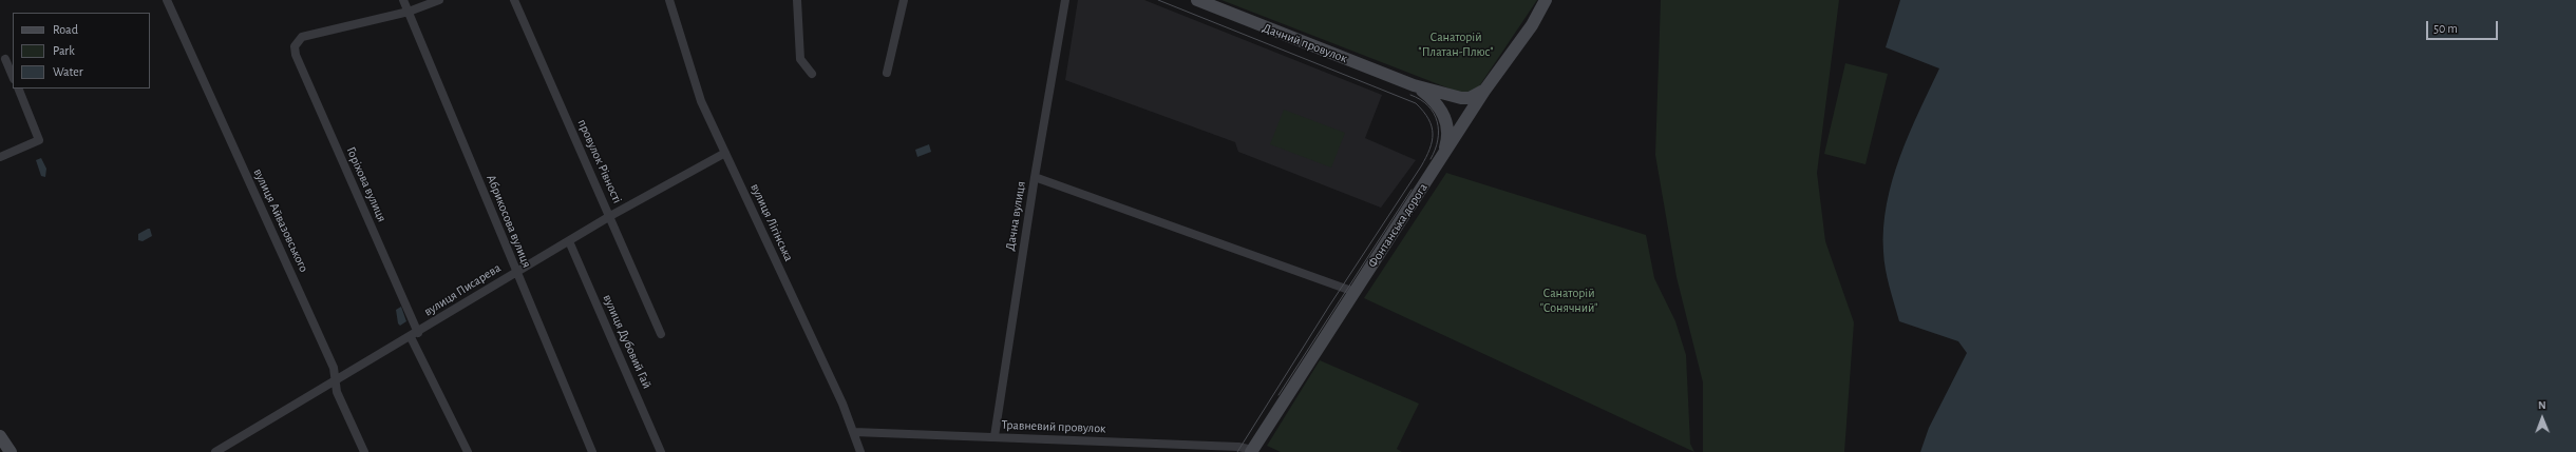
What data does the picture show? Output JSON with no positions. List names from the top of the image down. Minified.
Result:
{"streets":{"street":["Дачний провулок","провулок Рівності","Горіхова вулиця","Дачна вулиця","вулиця Айвазовського","Абрикосова вулиця","вулиця Лігінська","Фонтанська дорога","вулиця Писарева","вулиця Дубовий Гай","Травневий провулок"]},"crossings":[["Дачний провулок","Фонтанська дорога"],["провулок Рівності","вулиця Писарева"],["Горіхова вулиця","Абрикосова вулиця"],["Горіхова вулиця","вулиця Писарева"],["Дачна вулиця","Травневий провулок"],["вулиця Айвазовського","вулиця Писарева"],["Абрикосова вулиця","вулиця Писарева"],["вулиця Лігінська","вулиця Писарева"],["вулиця Лігінська","Травневий провулок"],["Фонтанська дорога","Травневий провулок"],["вулиця Писарева","вулиця Дубовий Гай"]],"parks":["Санаторій \"Платан-Плюс\"","Санаторій \"Сонячний\""],"legend":["Road","Park","Water"],"scale_bar":"50 m","north":"top"}
